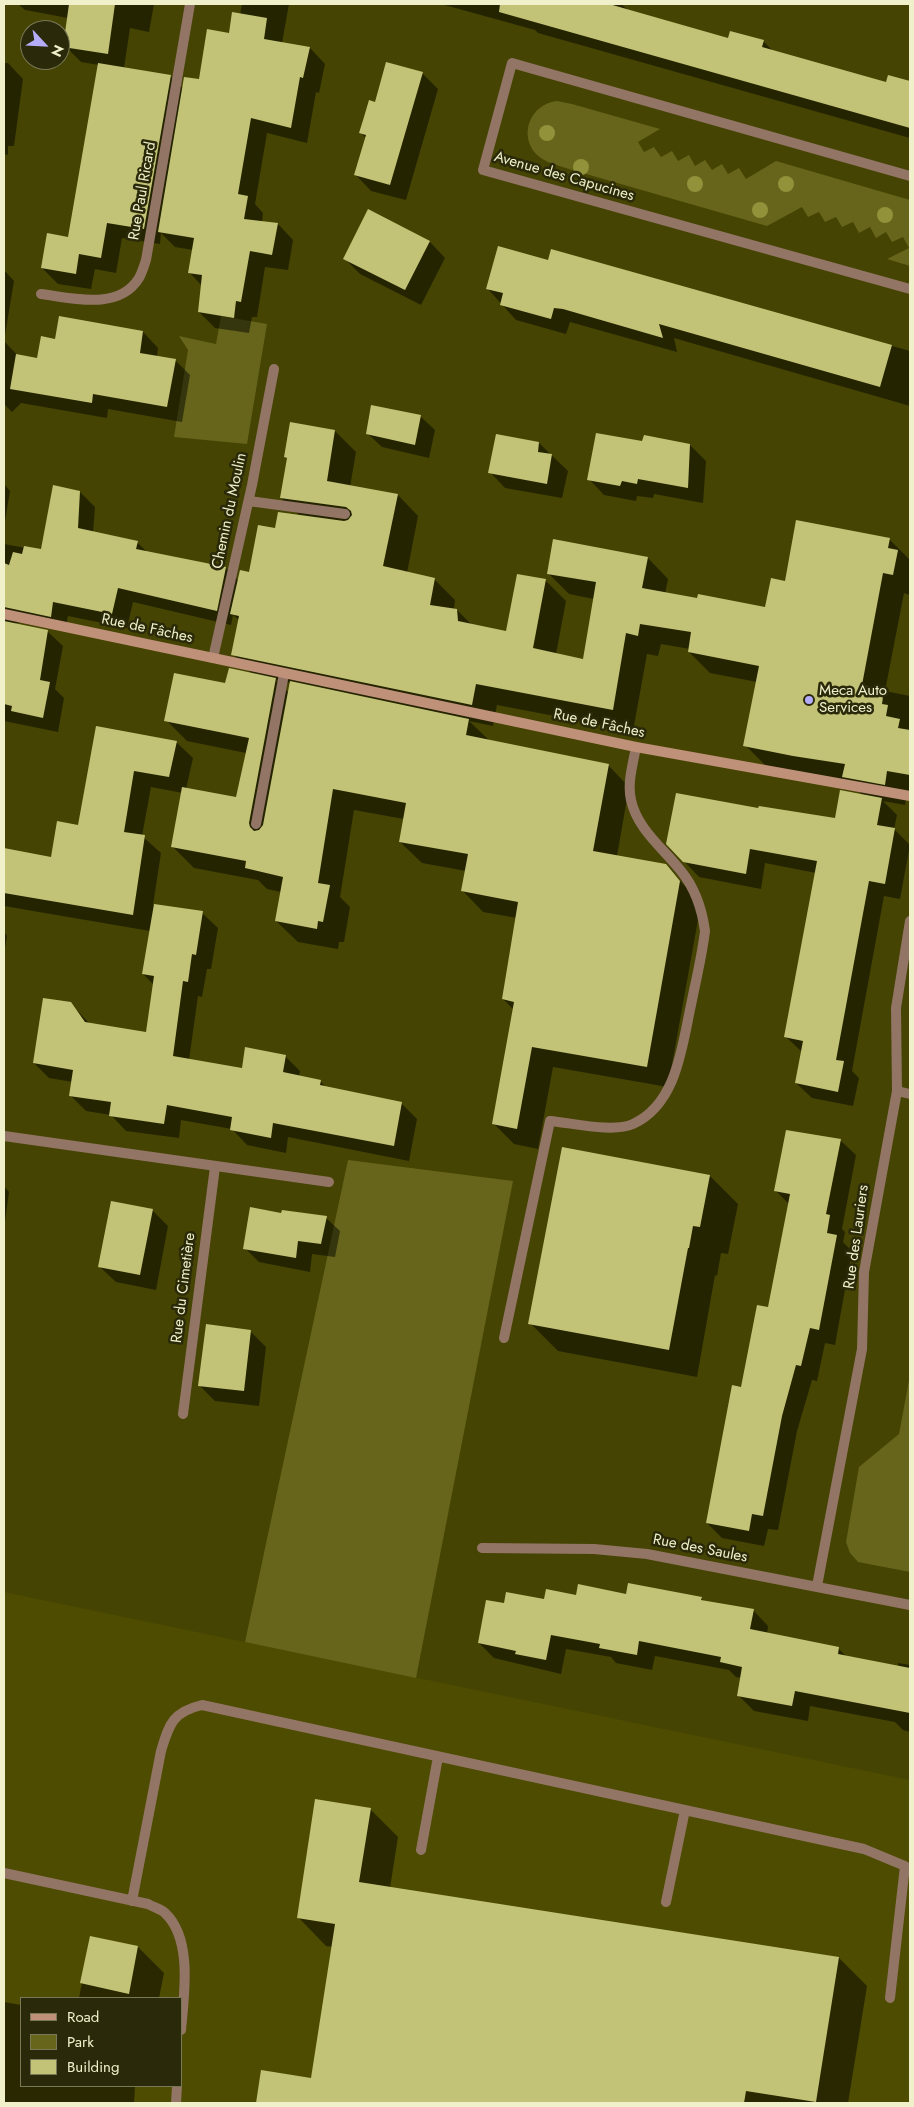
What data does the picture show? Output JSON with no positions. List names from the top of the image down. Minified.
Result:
{"streets":{"street":["Avenue des Capucines","Rue Paul Ricard","Chemin du Moulin","Rue de Fâches","Rue des Lauriers","Rue du Cimetière","Rue des Saules"]},"crossings":[["Chemin du Moulin","Rue de Fâches"],["Rue des Lauriers","Rue des Saules"]],"places":["Meca Auto Services"],"legend":["Road","Park","Building"],"north":"bottom right"}
